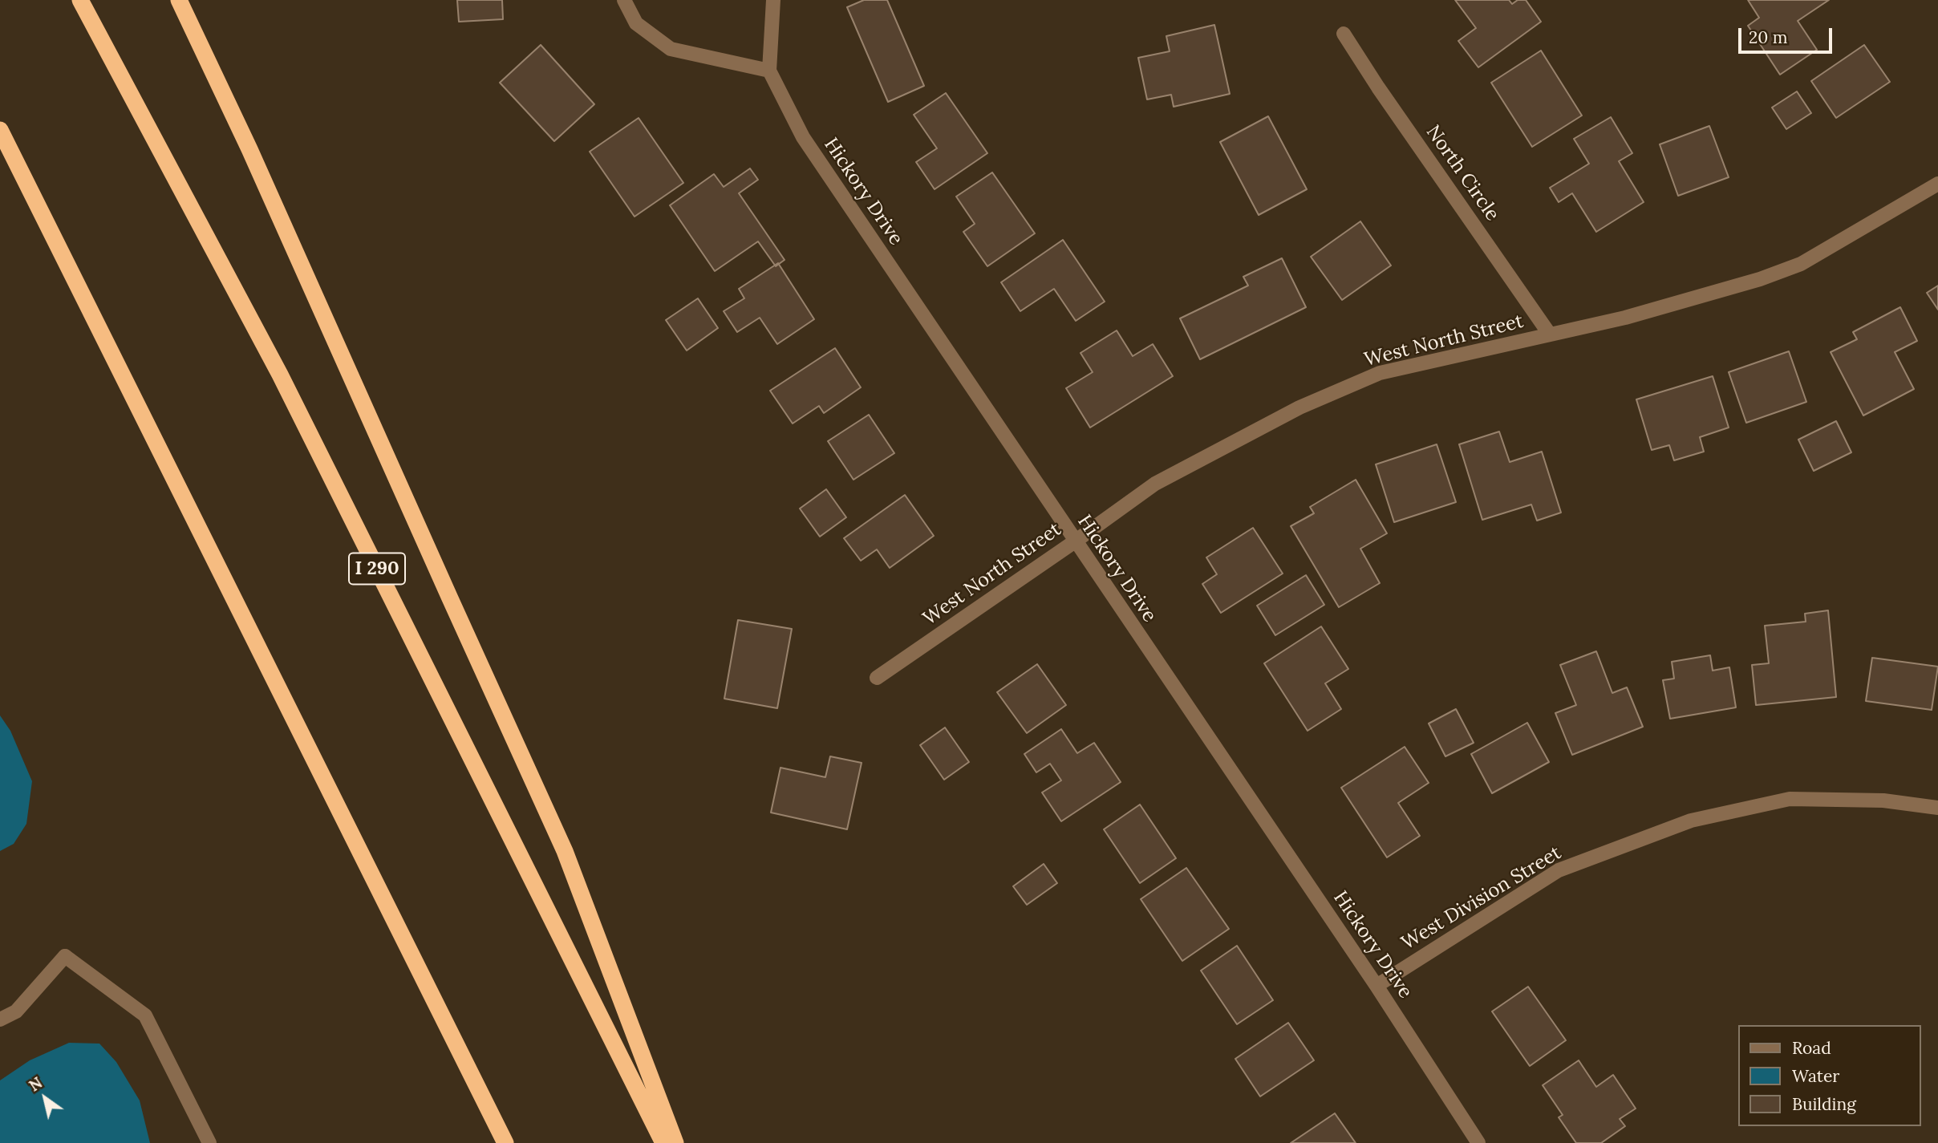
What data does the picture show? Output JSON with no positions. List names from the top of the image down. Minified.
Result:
{"streets":{"highway":["I 290"],"street":["North Circle","Hickory Drive","West North Street","West Division Street"]},"crossings":[["North Circle","West North Street"],["Hickory Drive","West North Street"],["Hickory Drive","West Division Street"]],"legend":["Road","Water","Building"],"scale_bar":"20 m","north":"top left"}
